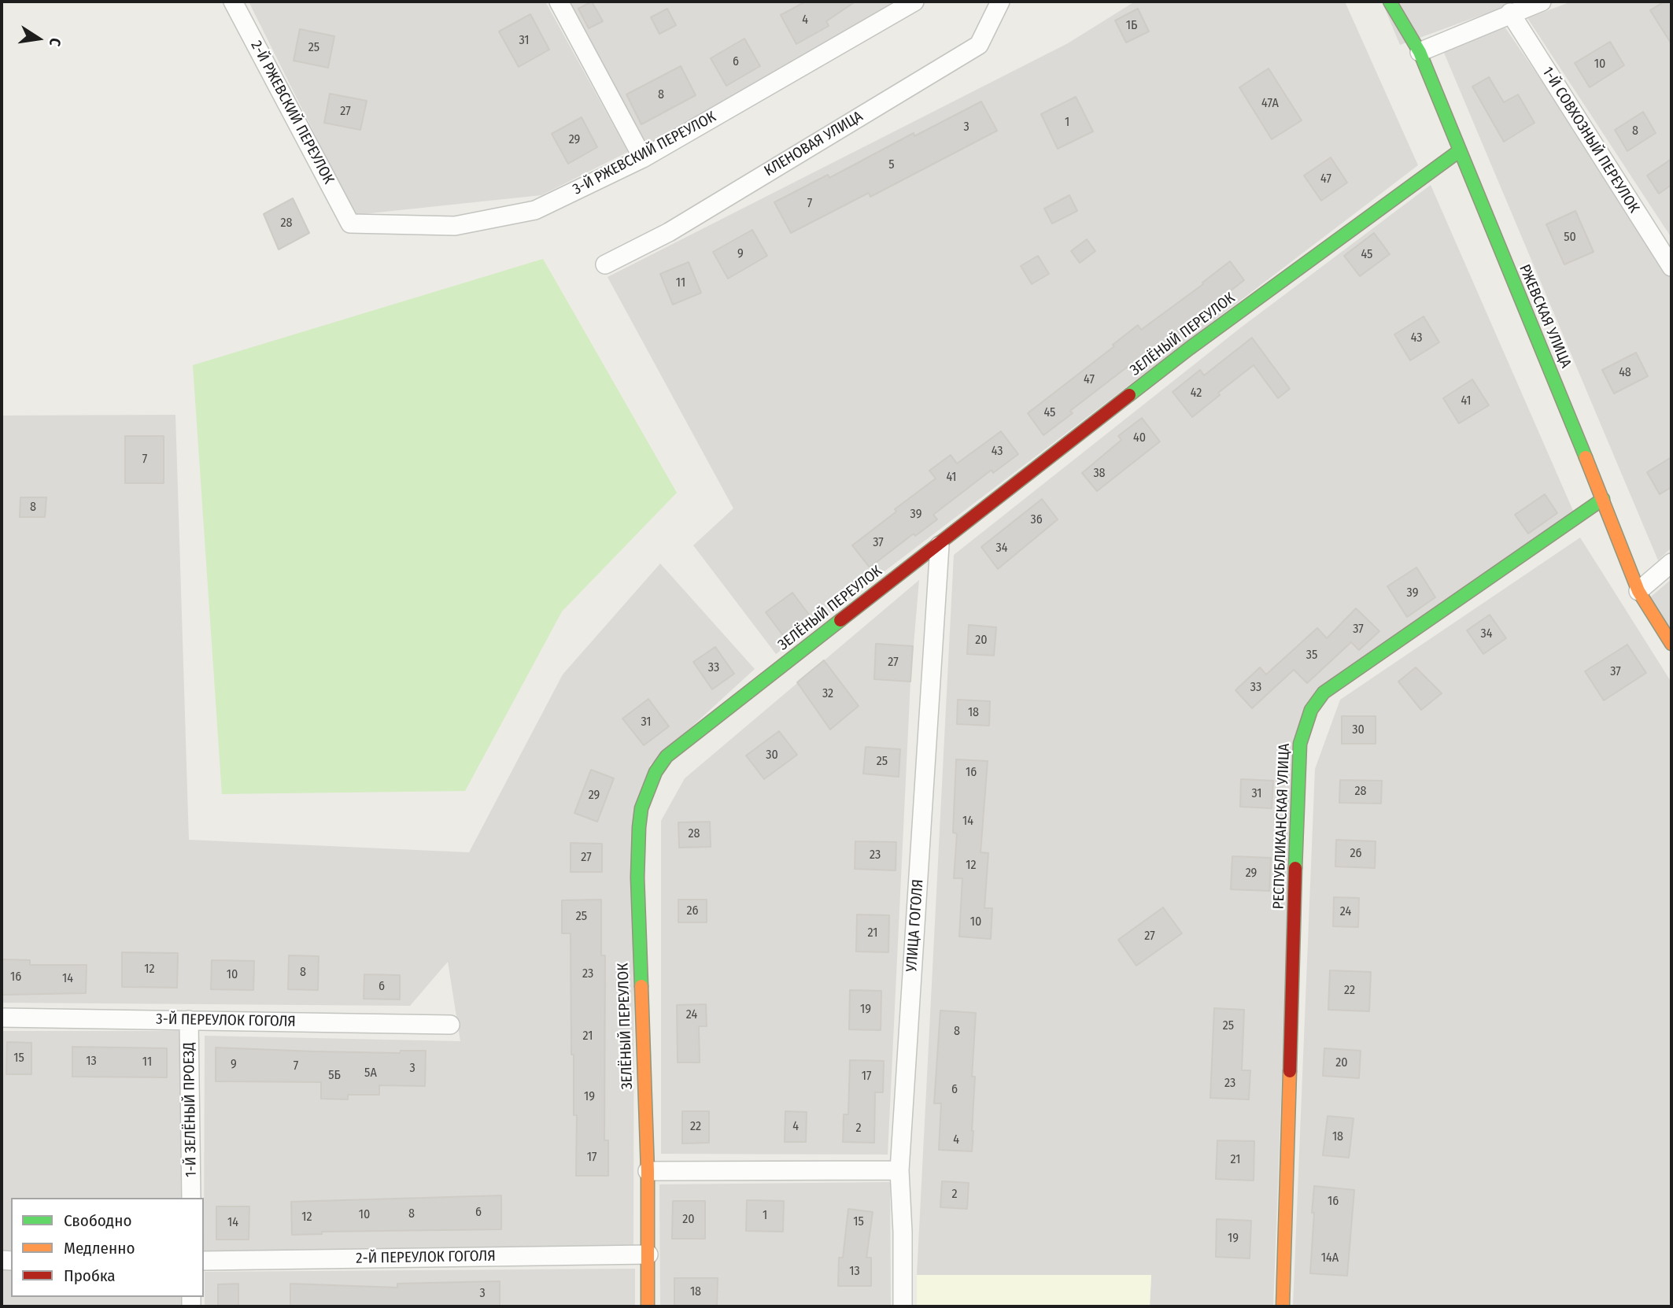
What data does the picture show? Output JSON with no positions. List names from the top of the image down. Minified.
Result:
{"streets":{"street":["2-Й РЖЕВСКИЙ ПЕРЕУЛОК","1-Й СОВХОЗНЫЙ ПЕРЕУЛОК","КЛЕНОВАЯ УЛИЦА","3-Й РЖЕВСКИЙ ПЕРЕУЛОК","РЖЕВСКАЯ УЛИЦА","ЗЕЛЁНЫЙ ПЕРЕУЛОК","РЕСПУБЛИКАНСКАЯ УЛИЦА","УЛИЦА ГОГОЛЯ","3-Й ПЕРЕУЛОК ГОГОЛЯ","1-Й ЗЕЛЁНЫЙ ПРОЕЗД","2-Й ПЕРЕУЛОК ГОГОЛЯ"]},"crossings":[["2-Й РЖЕВСКИЙ ПЕРЕУЛОК","3-Й РЖЕВСКИЙ ПЕРЕУЛОК"],["РЖЕВСКАЯ УЛИЦА","ЗЕЛЁНЫЙ ПЕРЕУЛОК"],["РЖЕВСКАЯ УЛИЦА","РЕСПУБЛИКАНСКАЯ УЛИЦА"],["ЗЕЛЁНЫЙ ПЕРЕУЛОК","УЛИЦА ГОГОЛЯ"],["ЗЕЛЁНЫЙ ПЕРЕУЛОК","2-Й ПЕРЕУЛОК ГОГОЛЯ"],["3-Й ПЕРЕУЛОК ГОГОЛЯ","1-Й ЗЕЛЁНЫЙ ПРОЕЗД"]],"house_numbers":["4","1Б","31","25","6","10","8","47А","27","1","3","8","29","5","47","7","28","50","9","45","11","43","48","47","42","41","45","40","43","7","38","41","8","39","36","37","34","39","37","34","20","35","27","33","37","33","32","18","31","30","30","25","16","28","31","29","14","28","26","23","27","12","29","26","24","25","10","21","27","12","8","23","10","16","14","6","22","19","24","25","8","21","15","13","11","20","9","7","3","5А","5Б","17","23","6","19","22","4","2","18","4","17","21","2","16","6","8","10","1","12","20","15","14","19","14А","13","18","3"],"legend":["Свободно","Медленно","Пробка"],"north":"right"}
